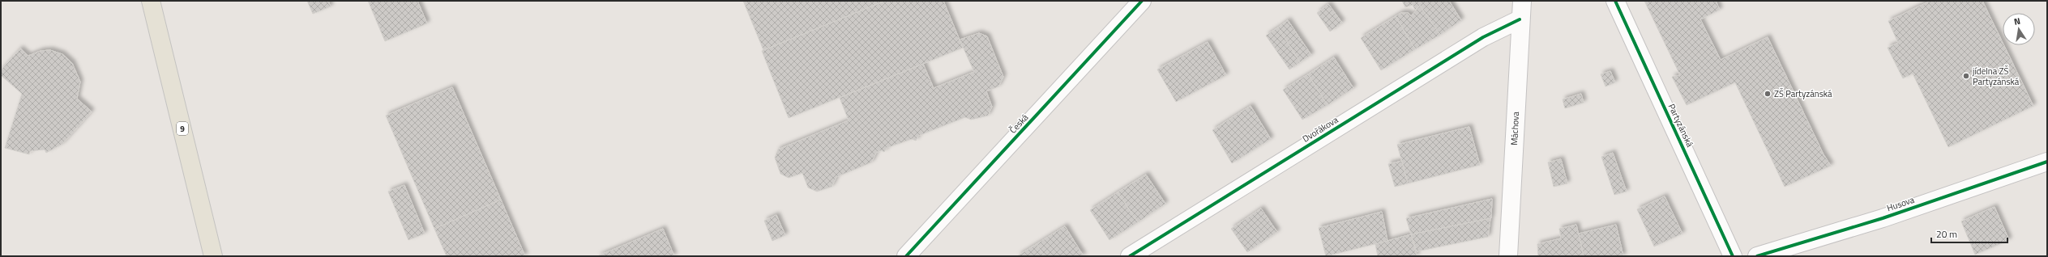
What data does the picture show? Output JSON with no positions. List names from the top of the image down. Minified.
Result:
{"streets":{"main road":["9"],"street":["Česká","Partyzánská","Máchova","Dvořákova","Husova"]},"crossings":[["Máchova","Dvořákova"]],"places":["jídelna ZŠ Partyzánská","ZŠ Partyzánská"],"scale_bar":"20 m","north":"top"}
